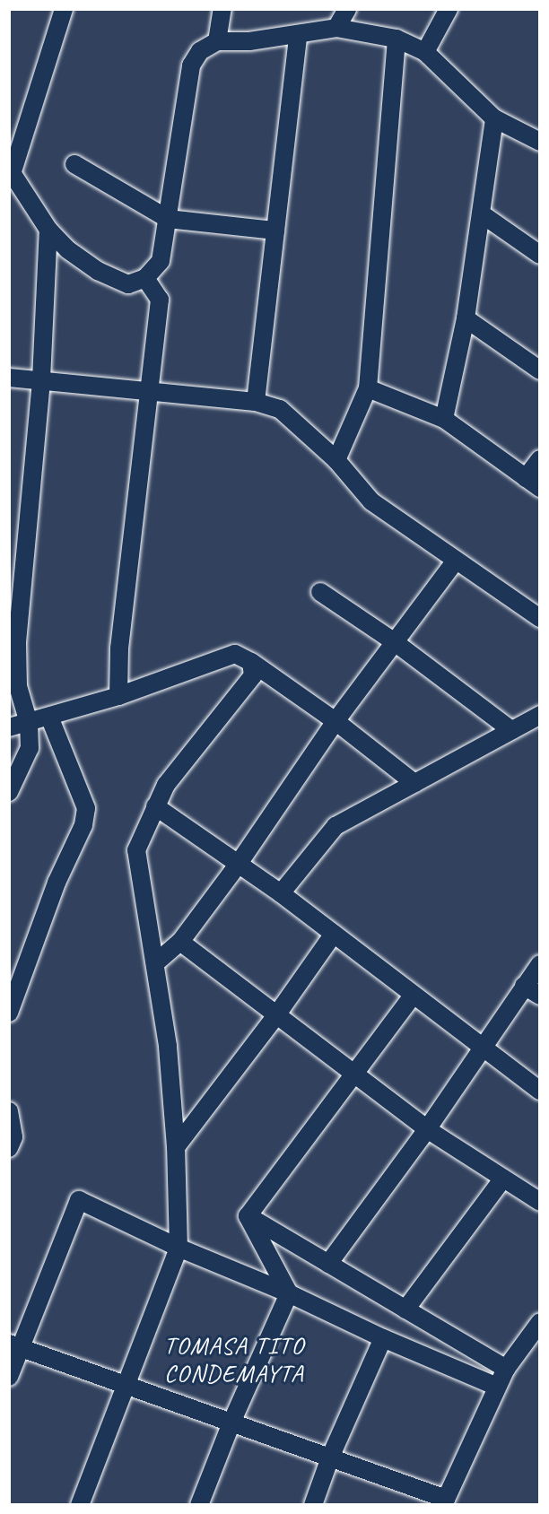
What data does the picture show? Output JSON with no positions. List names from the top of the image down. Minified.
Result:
{"districts":["TOMASA TITO CONDEMAYTA"]}
